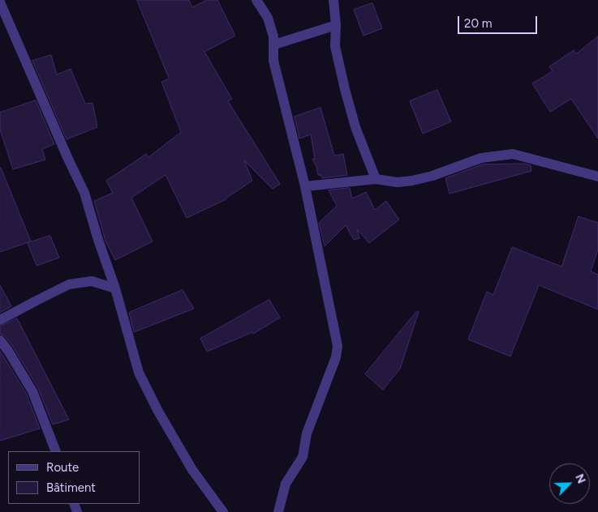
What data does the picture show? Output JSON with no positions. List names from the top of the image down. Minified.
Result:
{"legend":["Route","Bâtiment"],"scale_bar":"20 m","north":"top right"}
